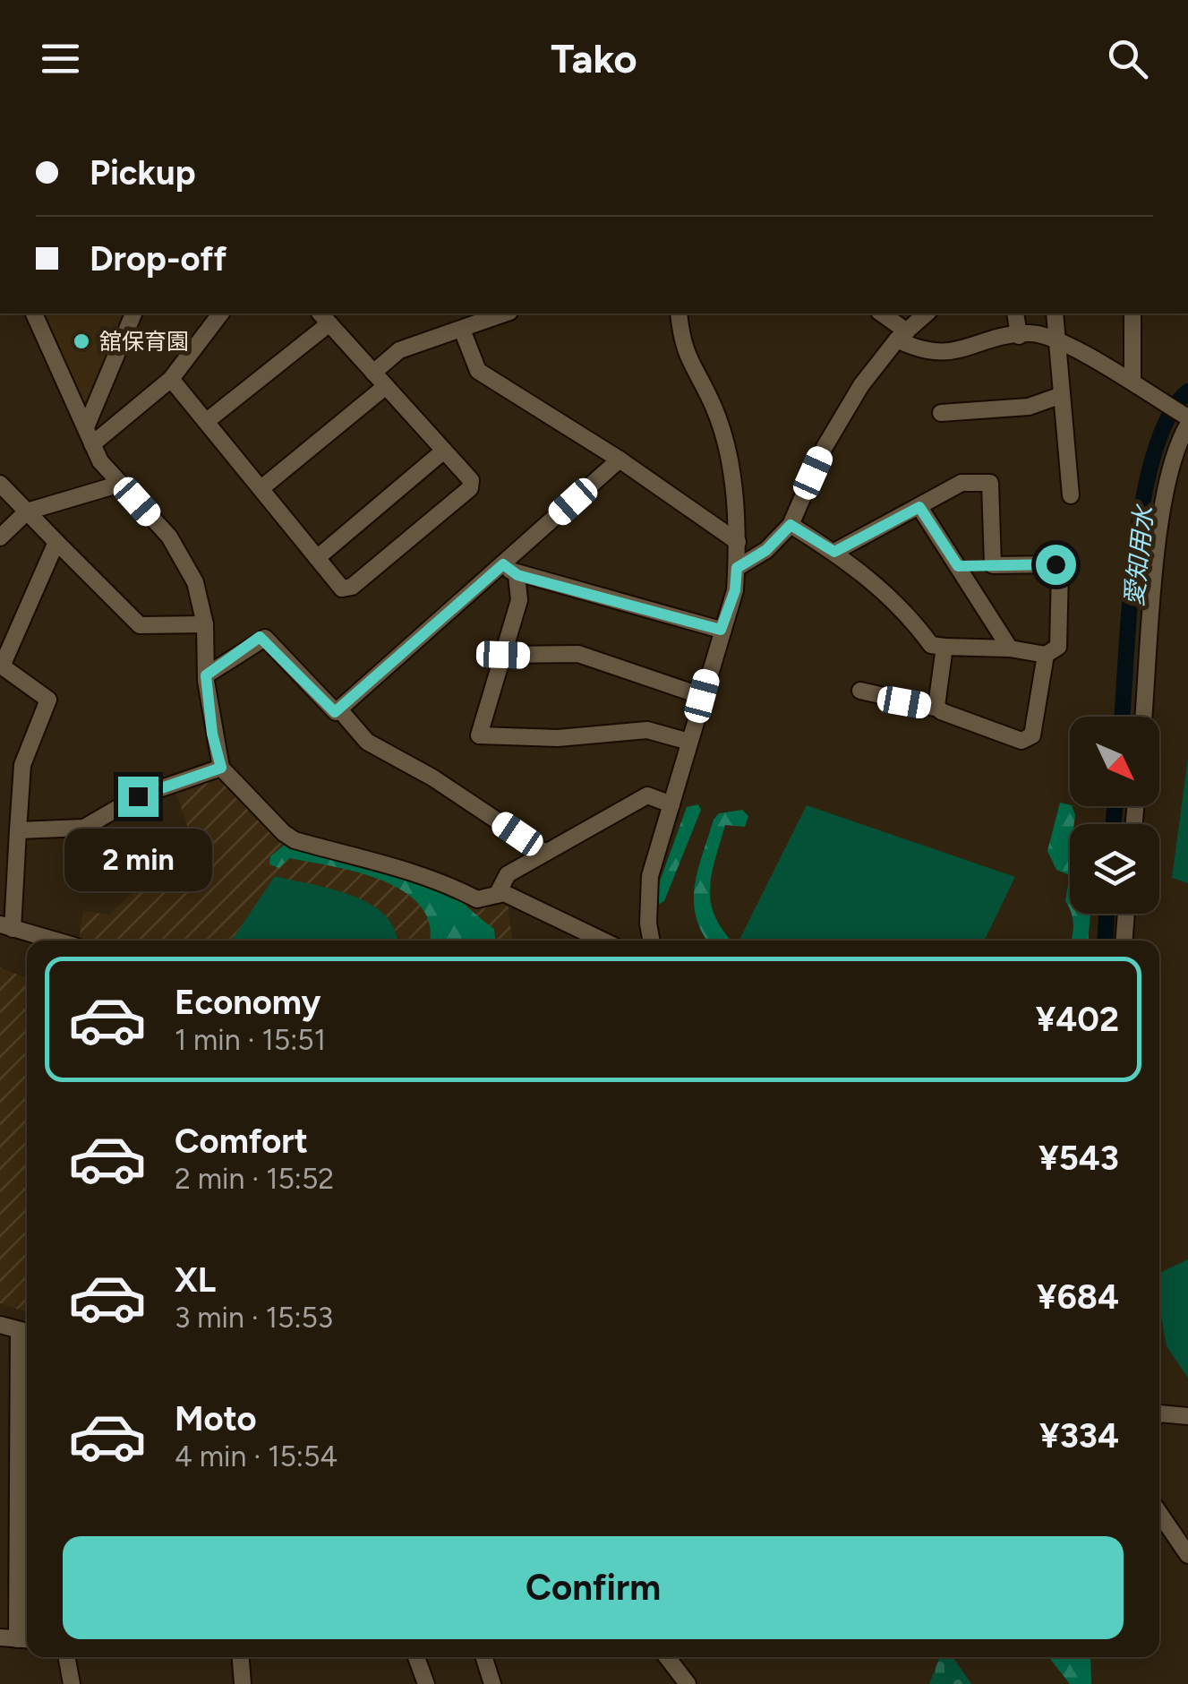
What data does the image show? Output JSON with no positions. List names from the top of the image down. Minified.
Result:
{"water":["愛知用水"],"places":["舘保育園"],"north":"bottom right","page":{"header":"Tako","banner":["Pickup","Drop-off"],"bubble":"2 min","list":[{"name":"Economy","note":"1 min · 15:51","value":"¥402"},{"name":"Comfort","note":"2 min · 15:52","value":"¥543"},{"name":"XL","note":"3 min · 15:53","value":"¥684"},{"name":"Moto","note":"4 min · 15:54","value":"¥334"}],"buttons":"Confirm"}}
